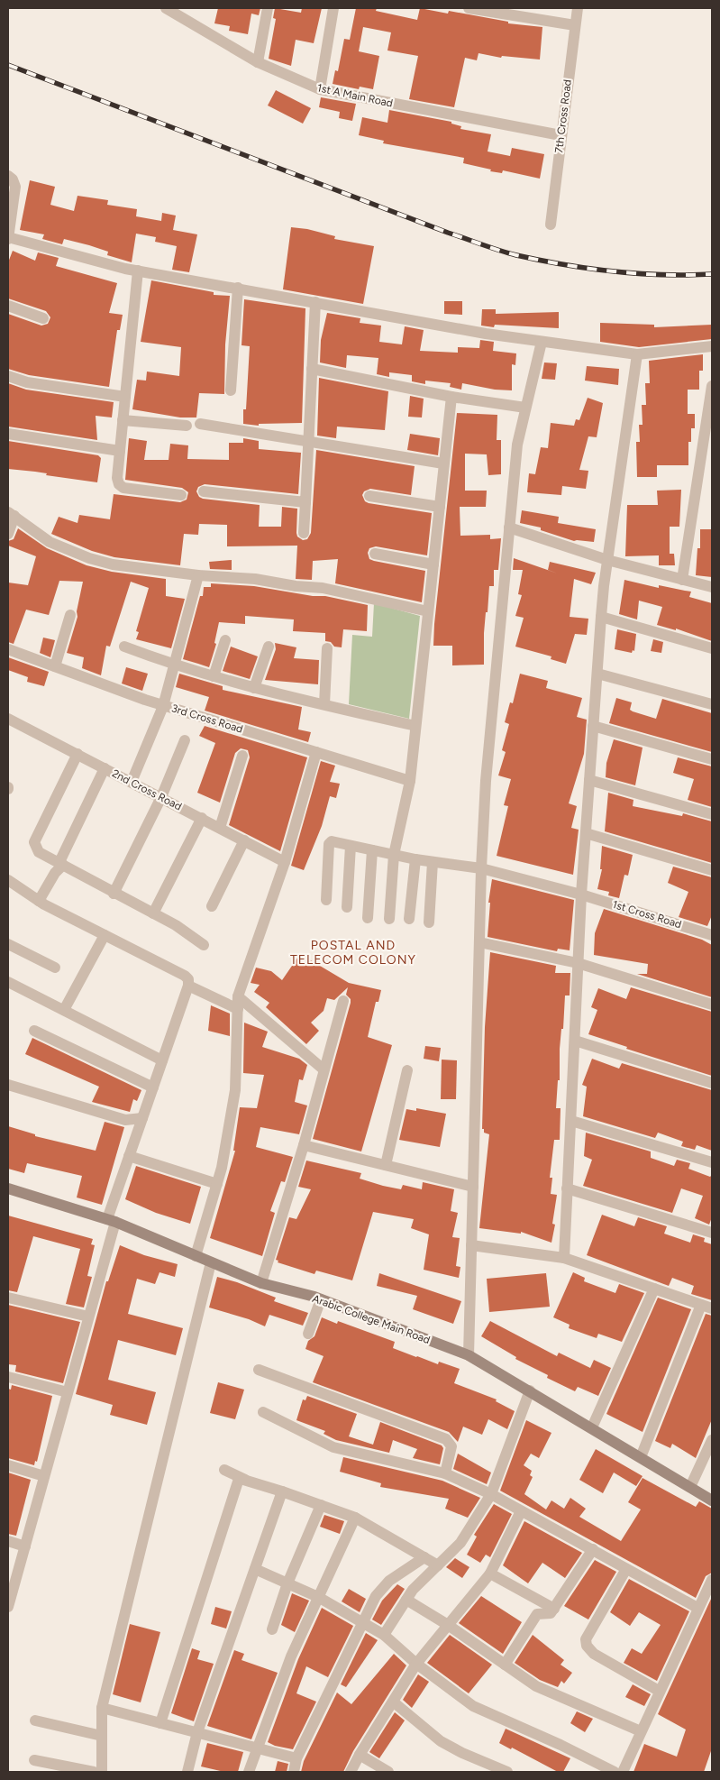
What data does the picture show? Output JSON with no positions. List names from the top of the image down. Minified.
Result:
{"streets":{"main road":["Arabic College Main Road"],"street":["1st A Main Road","7th Cross Road","3rd Cross Road","2nd Cross Road","1st Cross Road"]},"crossings":[["1st A Main Road","7th Cross Road"]],"districts":["POSTAL AND TELECOM COLONY"]}
